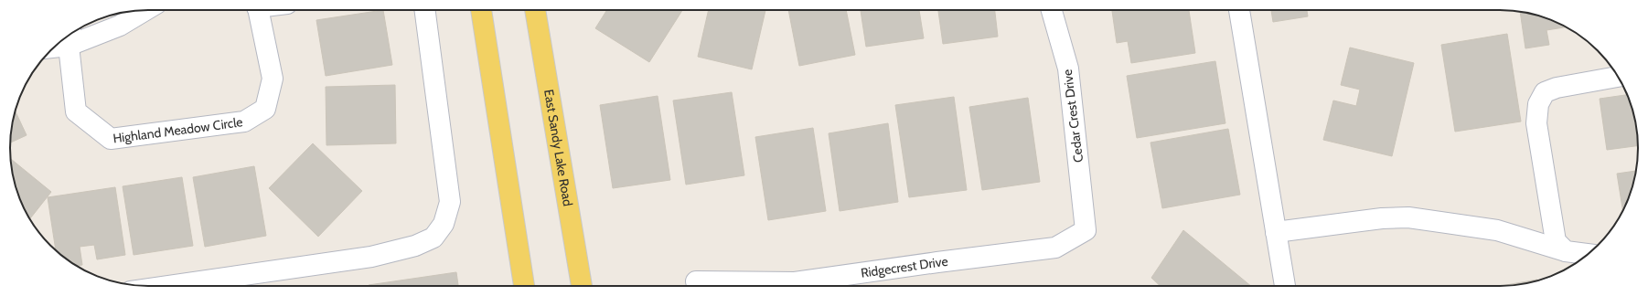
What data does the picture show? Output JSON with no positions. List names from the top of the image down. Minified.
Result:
{"streets":{"main road":["East Sandy Lake Road"],"street":["Cedar Crest Drive","Highland Meadow Circle","Ridgecrest Drive"]},"crossings":[["Cedar Crest Drive","Ridgecrest Drive"]]}
